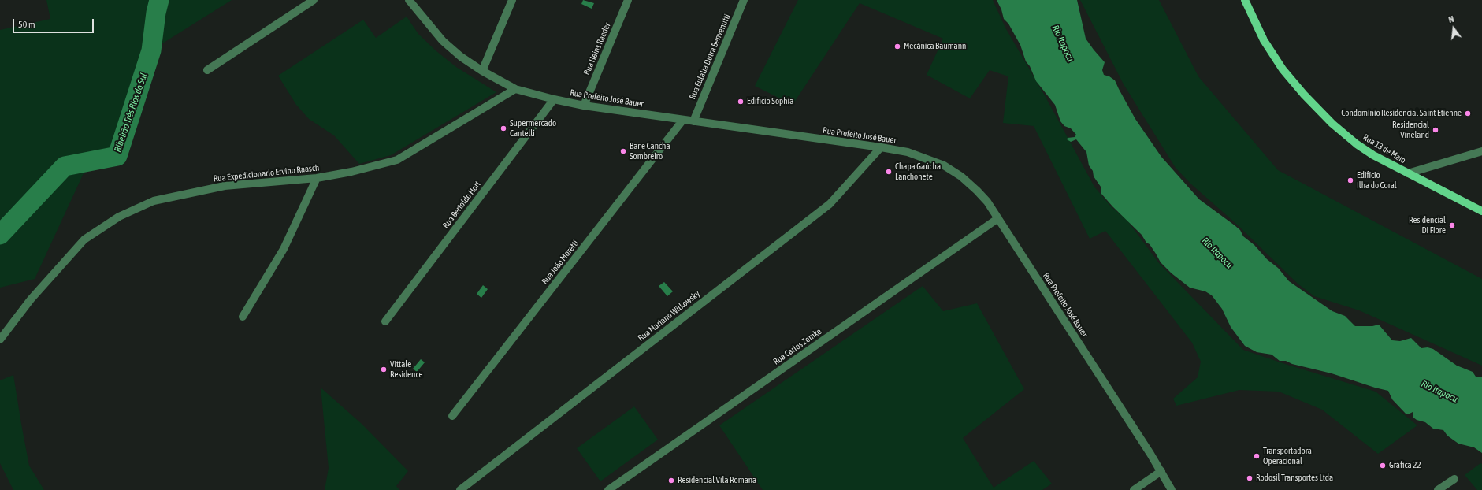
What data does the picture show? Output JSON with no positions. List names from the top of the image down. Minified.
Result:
{"streets":{"main road":["Rua 13 de Maio"],"street":["Rua Heins Raeder","Rua Eulalia Dutra Benvenutti","Rua Prefeito José Bauer","Rua Expedicionario Ervino Raasch","Rua Bertoldo Hort","Rua João Moretti","Rua Mariano Witkowsky","Rua Carlos Zemke"]},"crossings":[["Rua Heins Raeder","Rua Prefeito José Bauer"],["Rua Eulalia Dutra Benvenutti","Rua Prefeito José Bauer"],["Rua Prefeito José Bauer","Rua Expedicionario Ervino Raasch"],["Rua Prefeito José Bauer","Rua Bertoldo Hort"],["Rua Prefeito José Bauer","Rua João Moretti"],["Rua Prefeito José Bauer","Rua Mariano Witkowsky"],["Rua Prefeito José Bauer","Rua Carlos Zemke"]],"water":["Rio Itapocu","Ribeirão Três Rios do Sul"],"places":["Mecânica Baumann","Edifício Sophia","Condomínio Residencial Saint Etienne","Supermercado Cantelli","Residencial Vineland","Bar e Cancha Sombreiro","Chapa Gaúcha Lanchonete","Edifício Ilha do Coral","Residencial Di Fiore","Vittale Residence","Transportadora Operacional","Gráfica 22","Rodosil Transportes Ltda","Residencial Vila Romana"],"scale_bar":"50 m","north":"top"}
